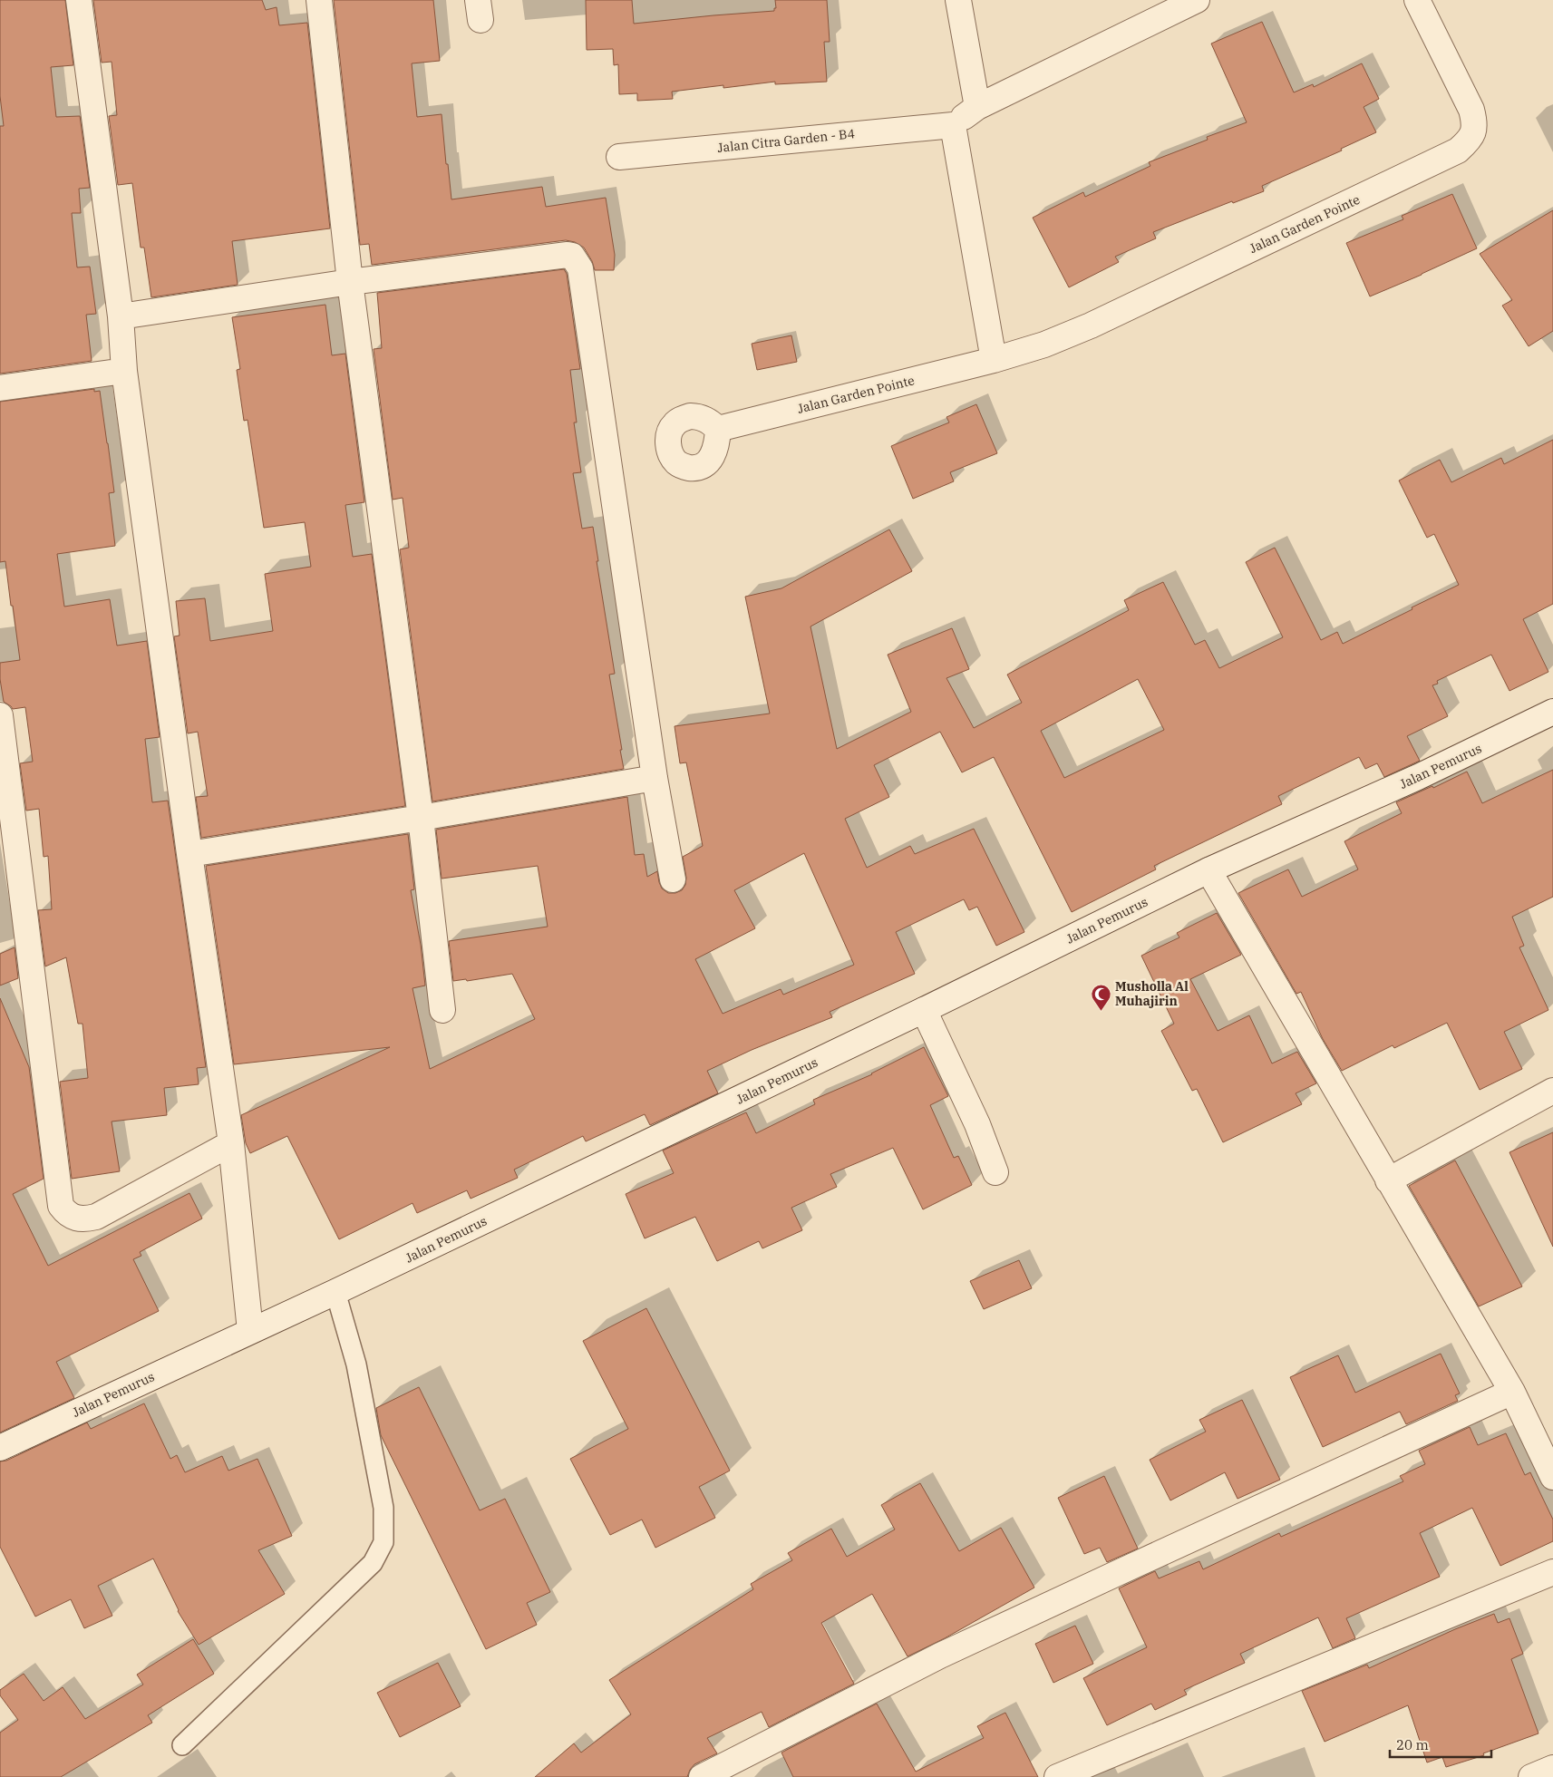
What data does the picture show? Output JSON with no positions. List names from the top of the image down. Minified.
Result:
{"streets":{"street":["Jalan Citra Garden - B4","Jalan Garden Pointe","Jalan Pemurus"]},"places":{"mosque":["Musholla Al Muhajirin"]},"scale_bar":"20 m"}
